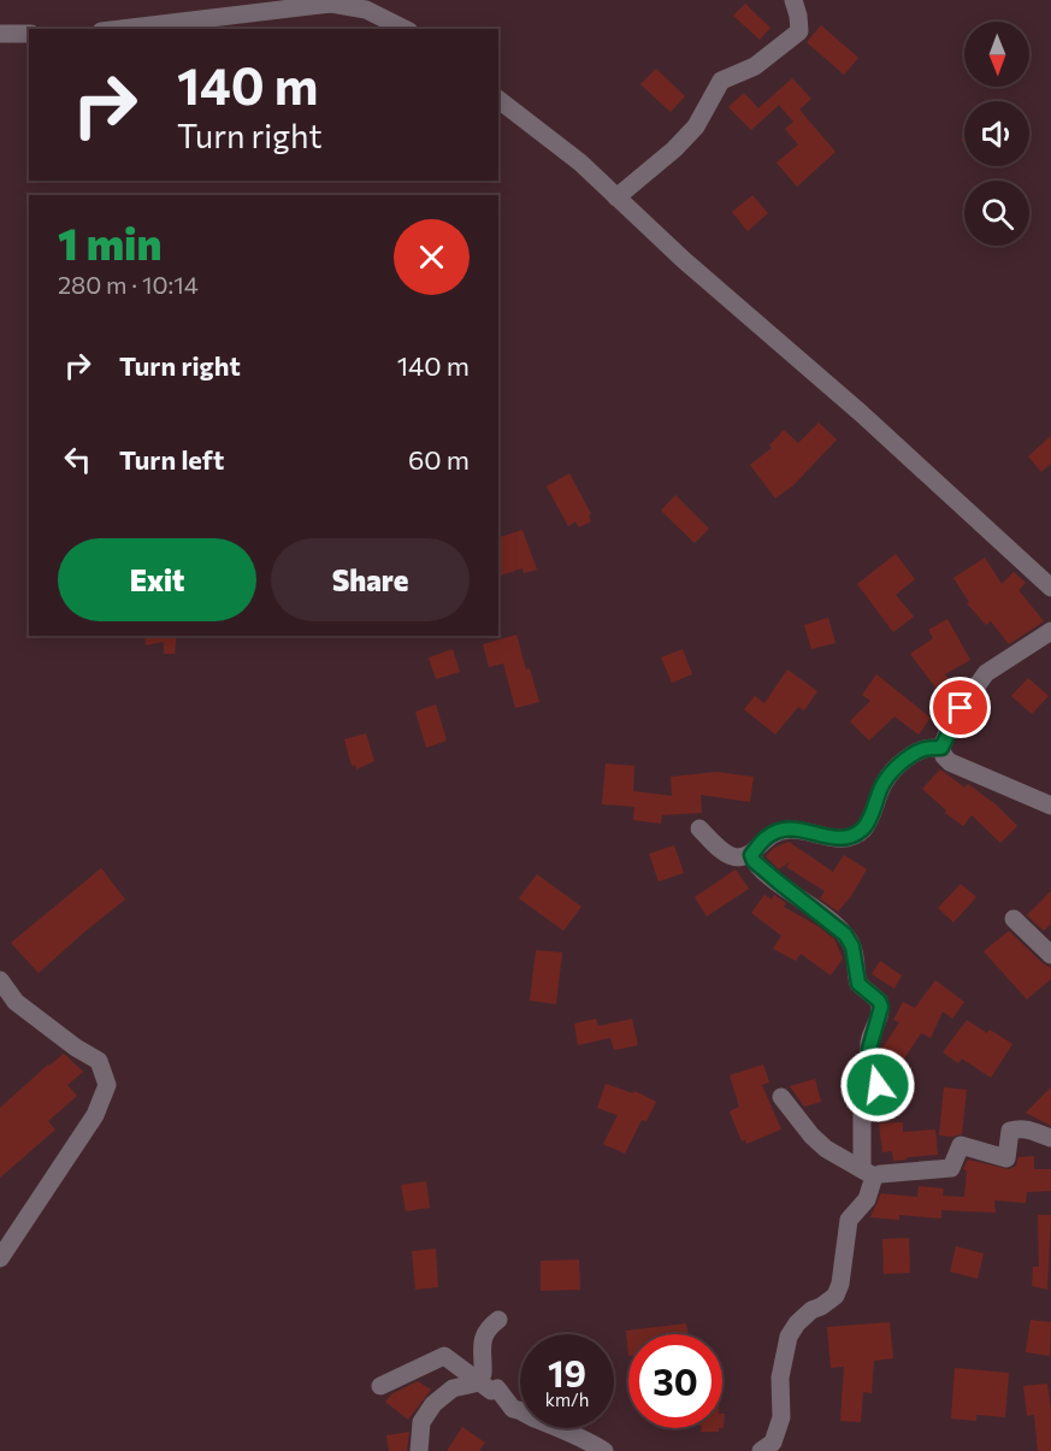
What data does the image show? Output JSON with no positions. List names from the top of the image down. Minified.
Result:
{"north":"bottom","page":{"turn":["140 m","Turn right"],"heading":["1 min","280 m · 10:14"],"list":[{"name":"Turn right","value":"140 m"},{"name":"Turn left","value":"60 m"}],"buttons":["Exit","Share"],"speed":"19 km/h","limit":"30"}}
